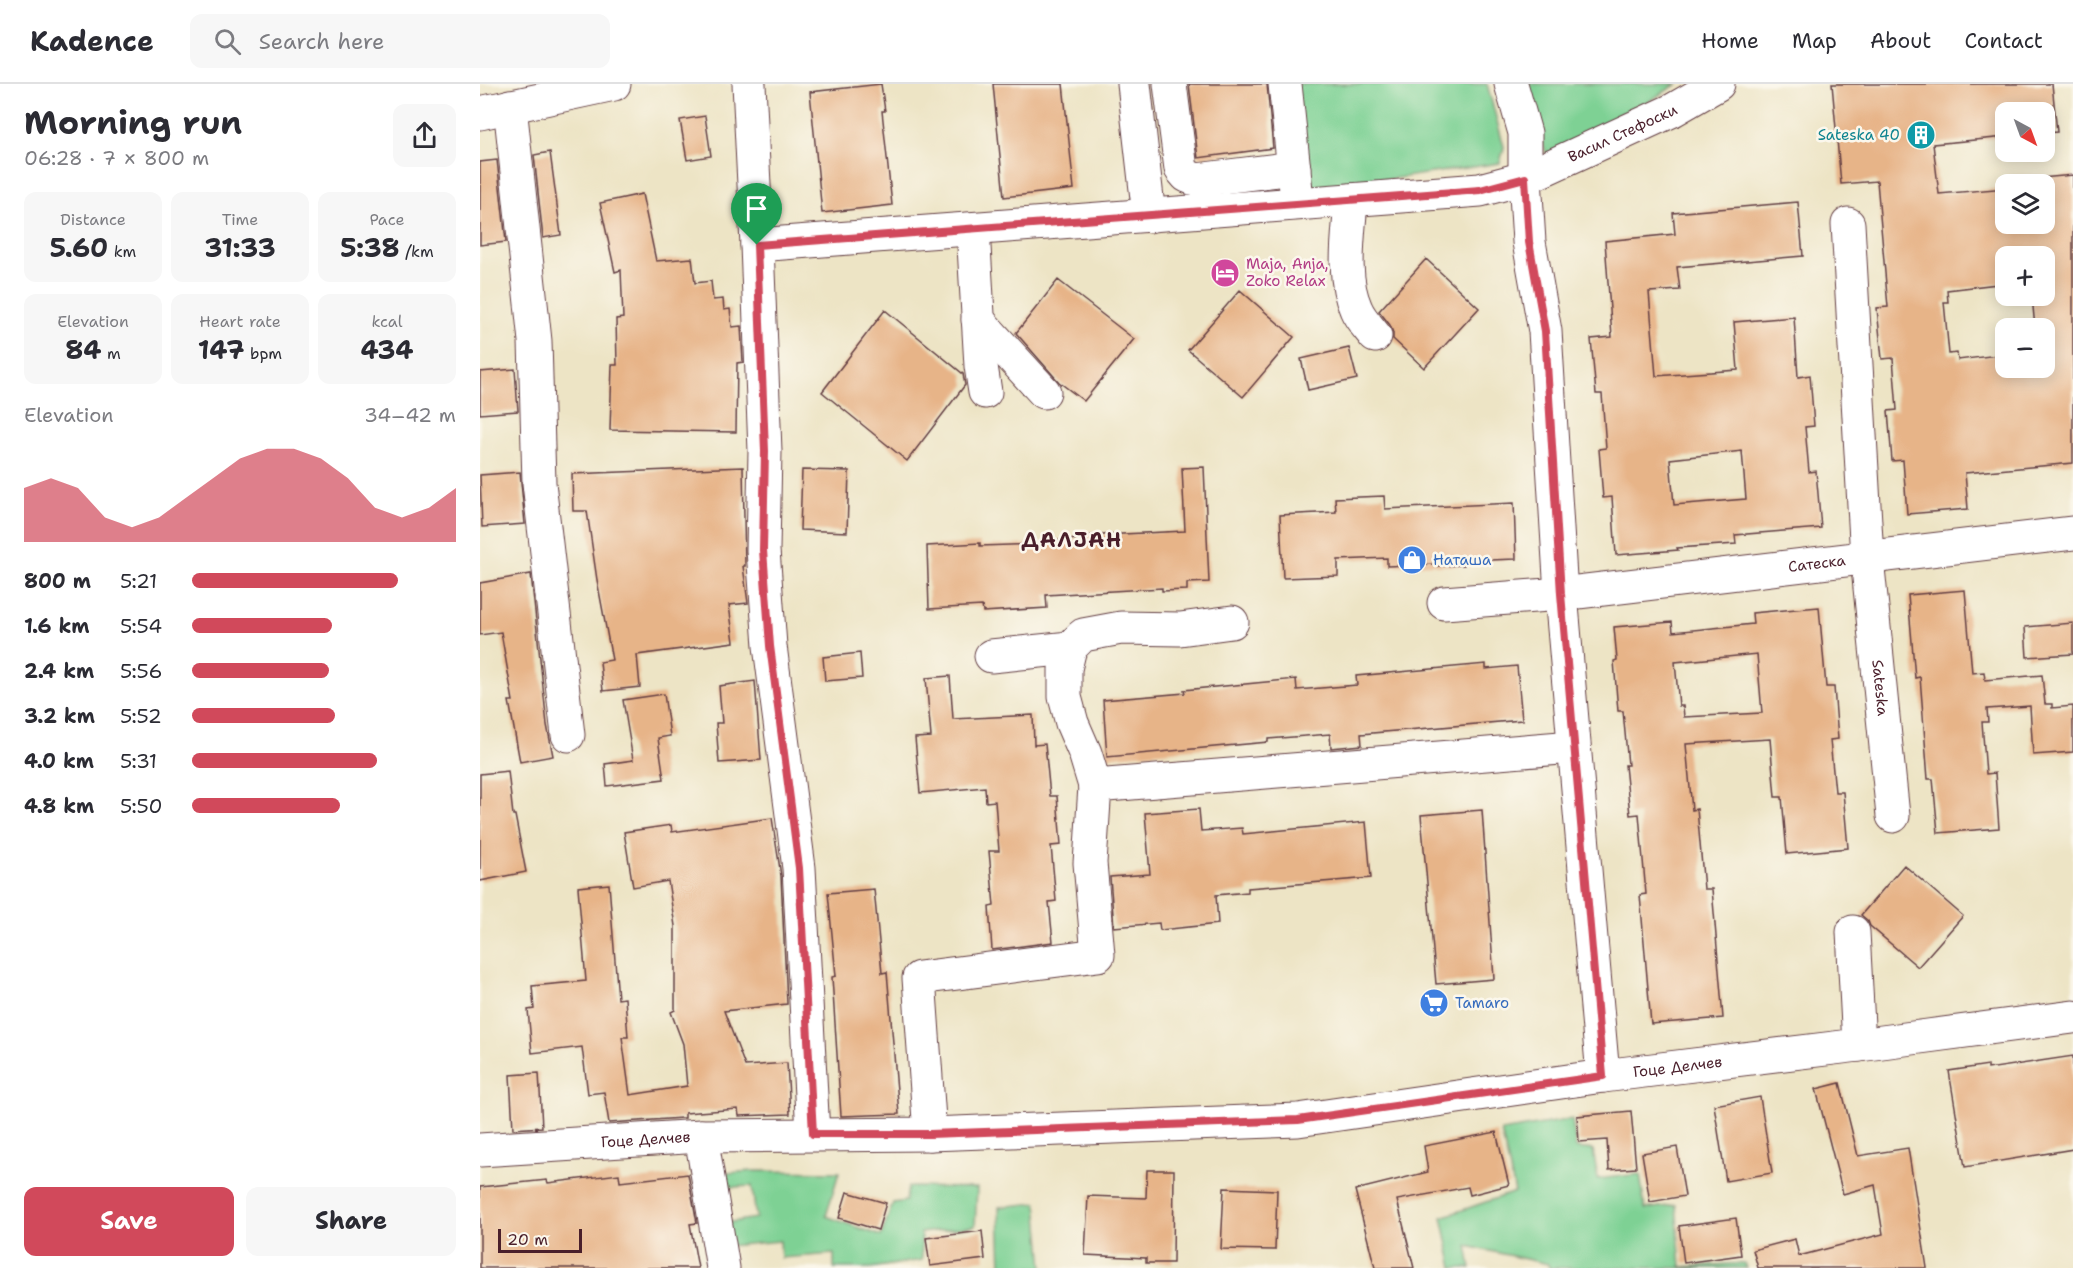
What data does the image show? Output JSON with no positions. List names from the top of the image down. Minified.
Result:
{"streets":{"street":["Васил Стефоски","Сатеска","Sateska","Гоце Делчев"]},"crossings":[["Сатеска","Sateska"]],"districts":["ДАЛЈАН"],"places":{"building":["Sateska 40"],"hotel":["Maja, Anja, Zoko Relax"],"shop":["Наташа"],"supermarket":["Tamaro"]},"scale_bar":"20 m","north":"bottom right","page":{"header":"Kadence","search":"Search here","nav":["Home","Map","About","Contact"],"heading":["Morning run","06:28 · 7 × 800 m"],"map_buttons":["+","−"],"stats":[["Distance","5.60 km"],["Time","31:33"],["Pace","5:38 /km"],["Elevation","84 m"],["Heart rate","147 bpm"],["kcal","434"]],"chart":["Elevation","34–42 m"],"list":[{"name":"800 m","note":"5:21"},{"name":"1.6 km","note":"5:54"},{"name":"2.4 km","note":"5:56"},{"name":"3.2 km","note":"5:52"},{"name":"4.0 km","note":"5:31"},{"name":"4.8 km","note":"5:50"}],"buttons":["Save","Share"],"scale":"20 m"}}
